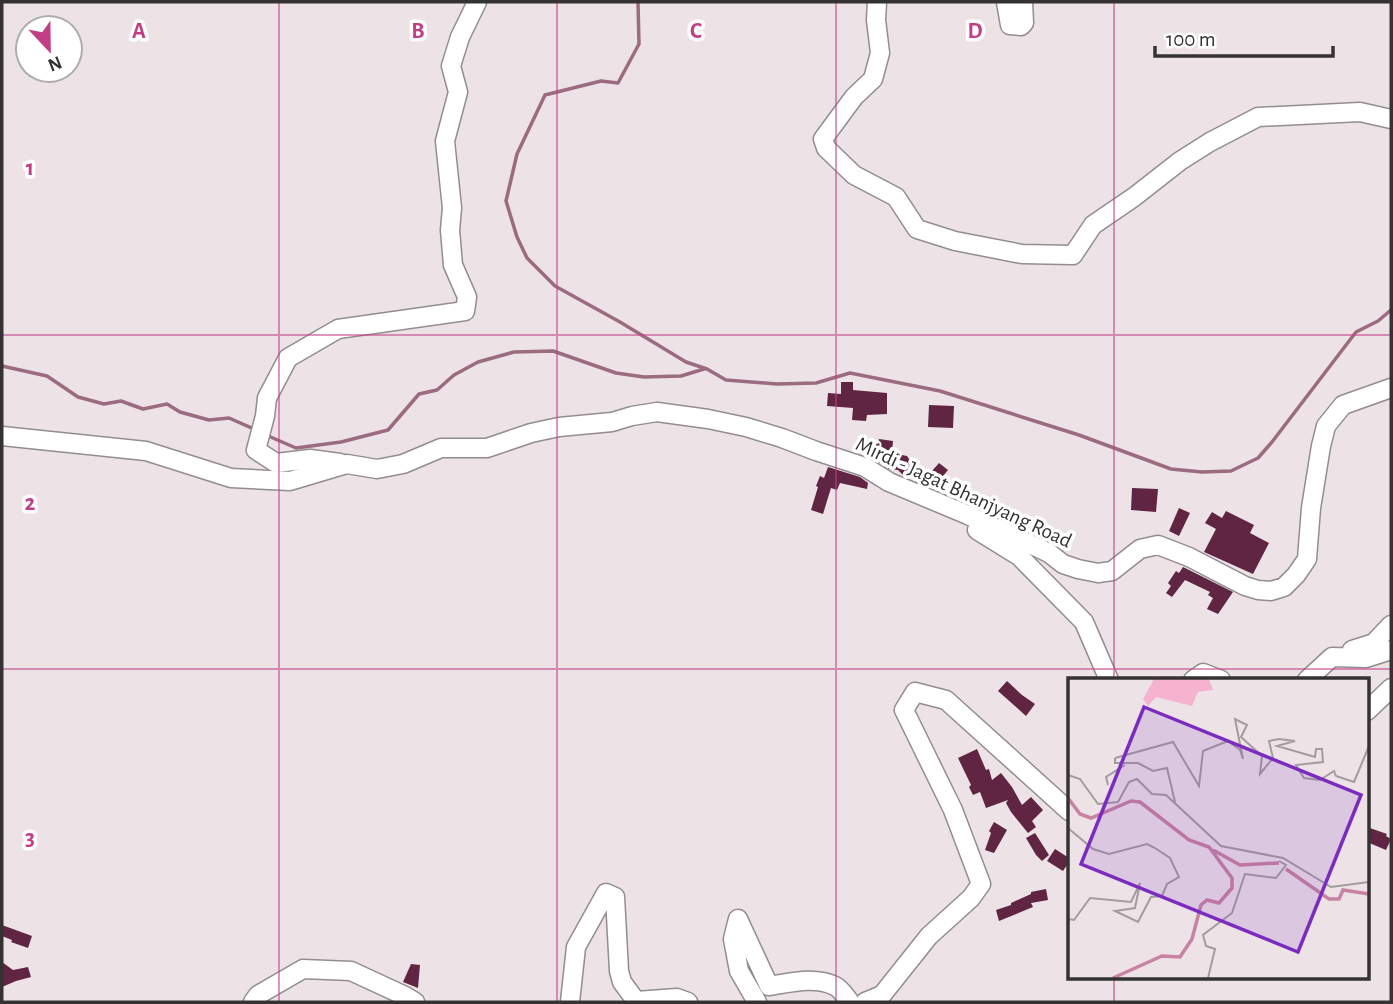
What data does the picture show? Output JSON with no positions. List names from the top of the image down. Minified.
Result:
{"streets":{"street":["Mirdi - Jagat Bhanjyang Road"]},"scale_bar":"100 m","north":"bottom","grid":{"columns":["A","B","C","D"],"rows":["1","2","3"]}}
